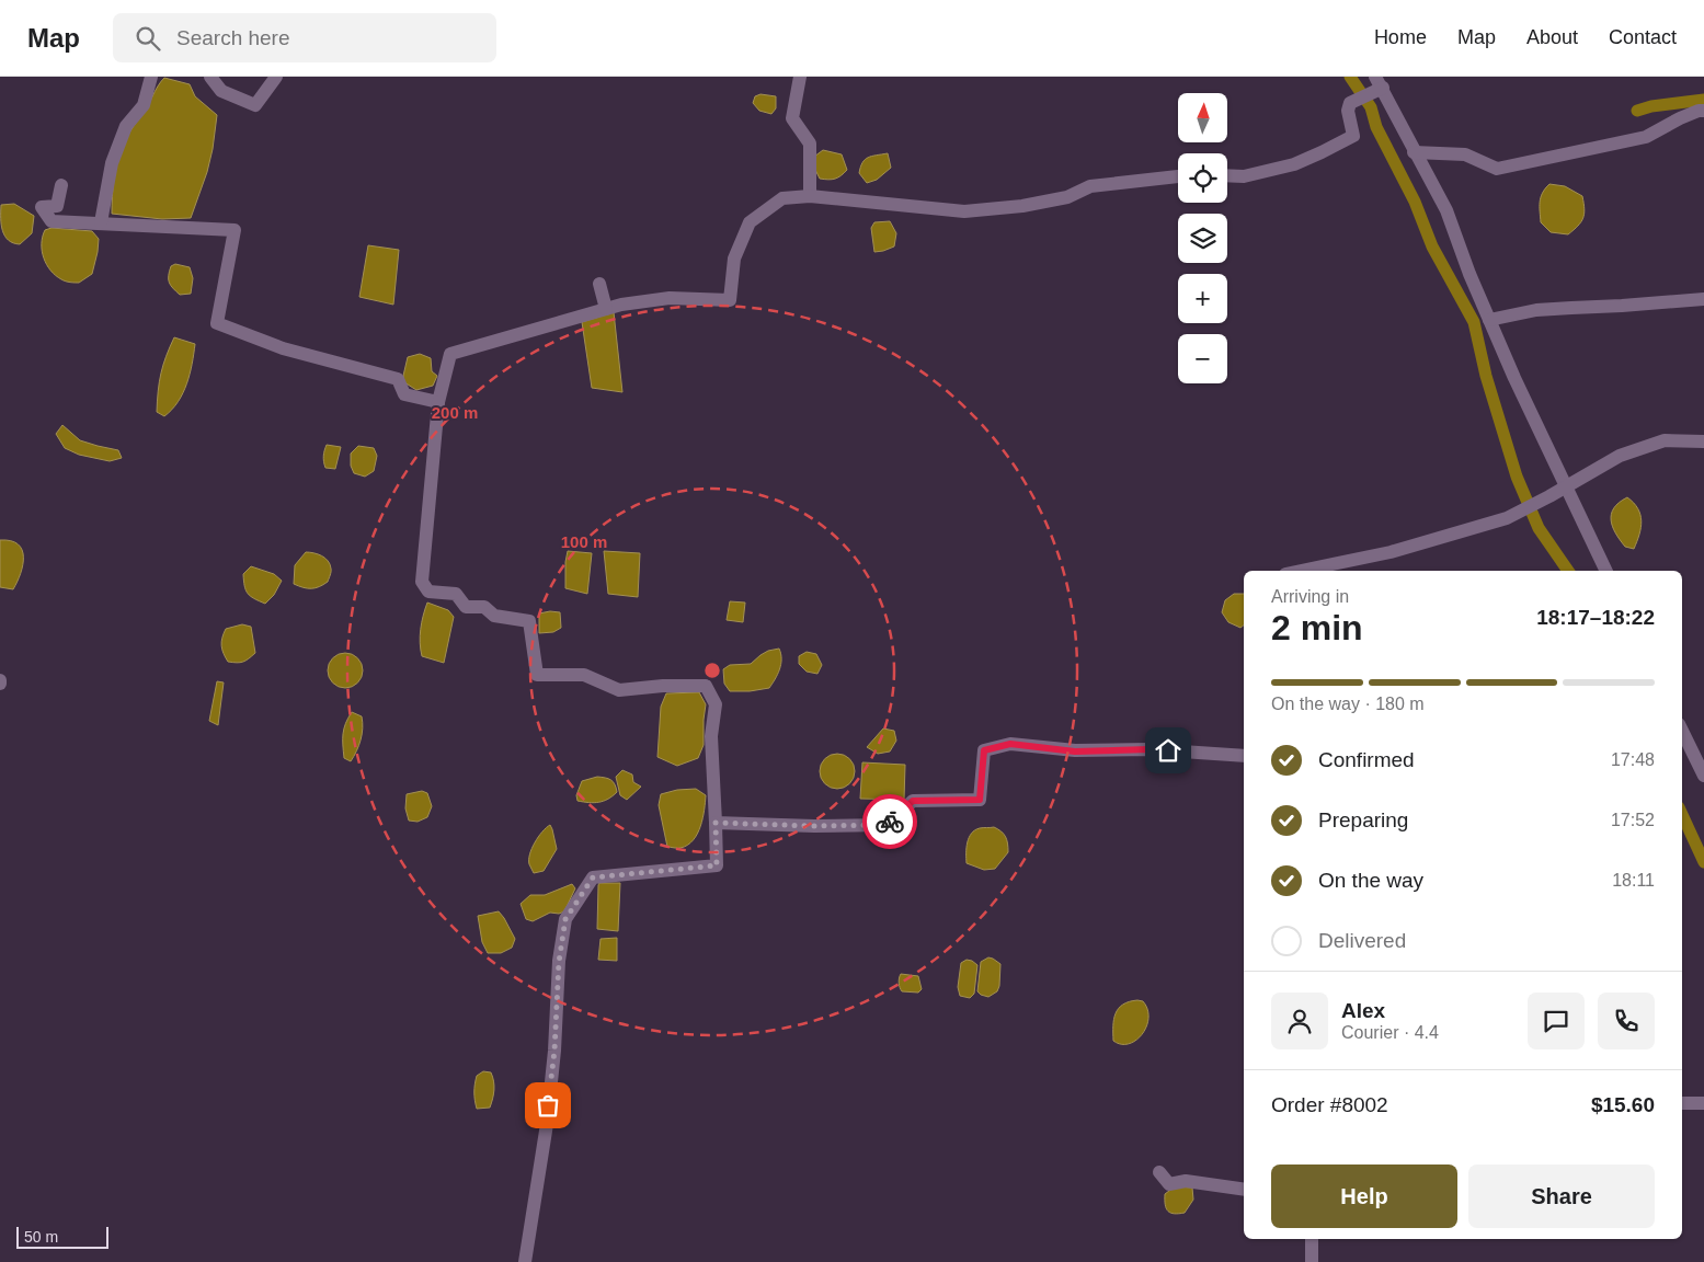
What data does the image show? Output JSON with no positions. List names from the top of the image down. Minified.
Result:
{"scale_bar":"50 m","north":"top","page":{"header":"Map","search":"Search here","nav":["Home","Map","About","Contact"],"map_buttons":["+","−"],"heading":["2 min","Arriving in","18:17–18:22"],"panel":["Alex","Courier · 4.4","Order #8002","$15.60"],"bar":"On the way · 180 m","list":[["Confirmed","17:48"],["Preparing","17:52"],["On the way","18:11"],"Delivered"],"buttons":["Help","Share"],"scale":"50 m"},"rings":["200 m","100 m"]}
